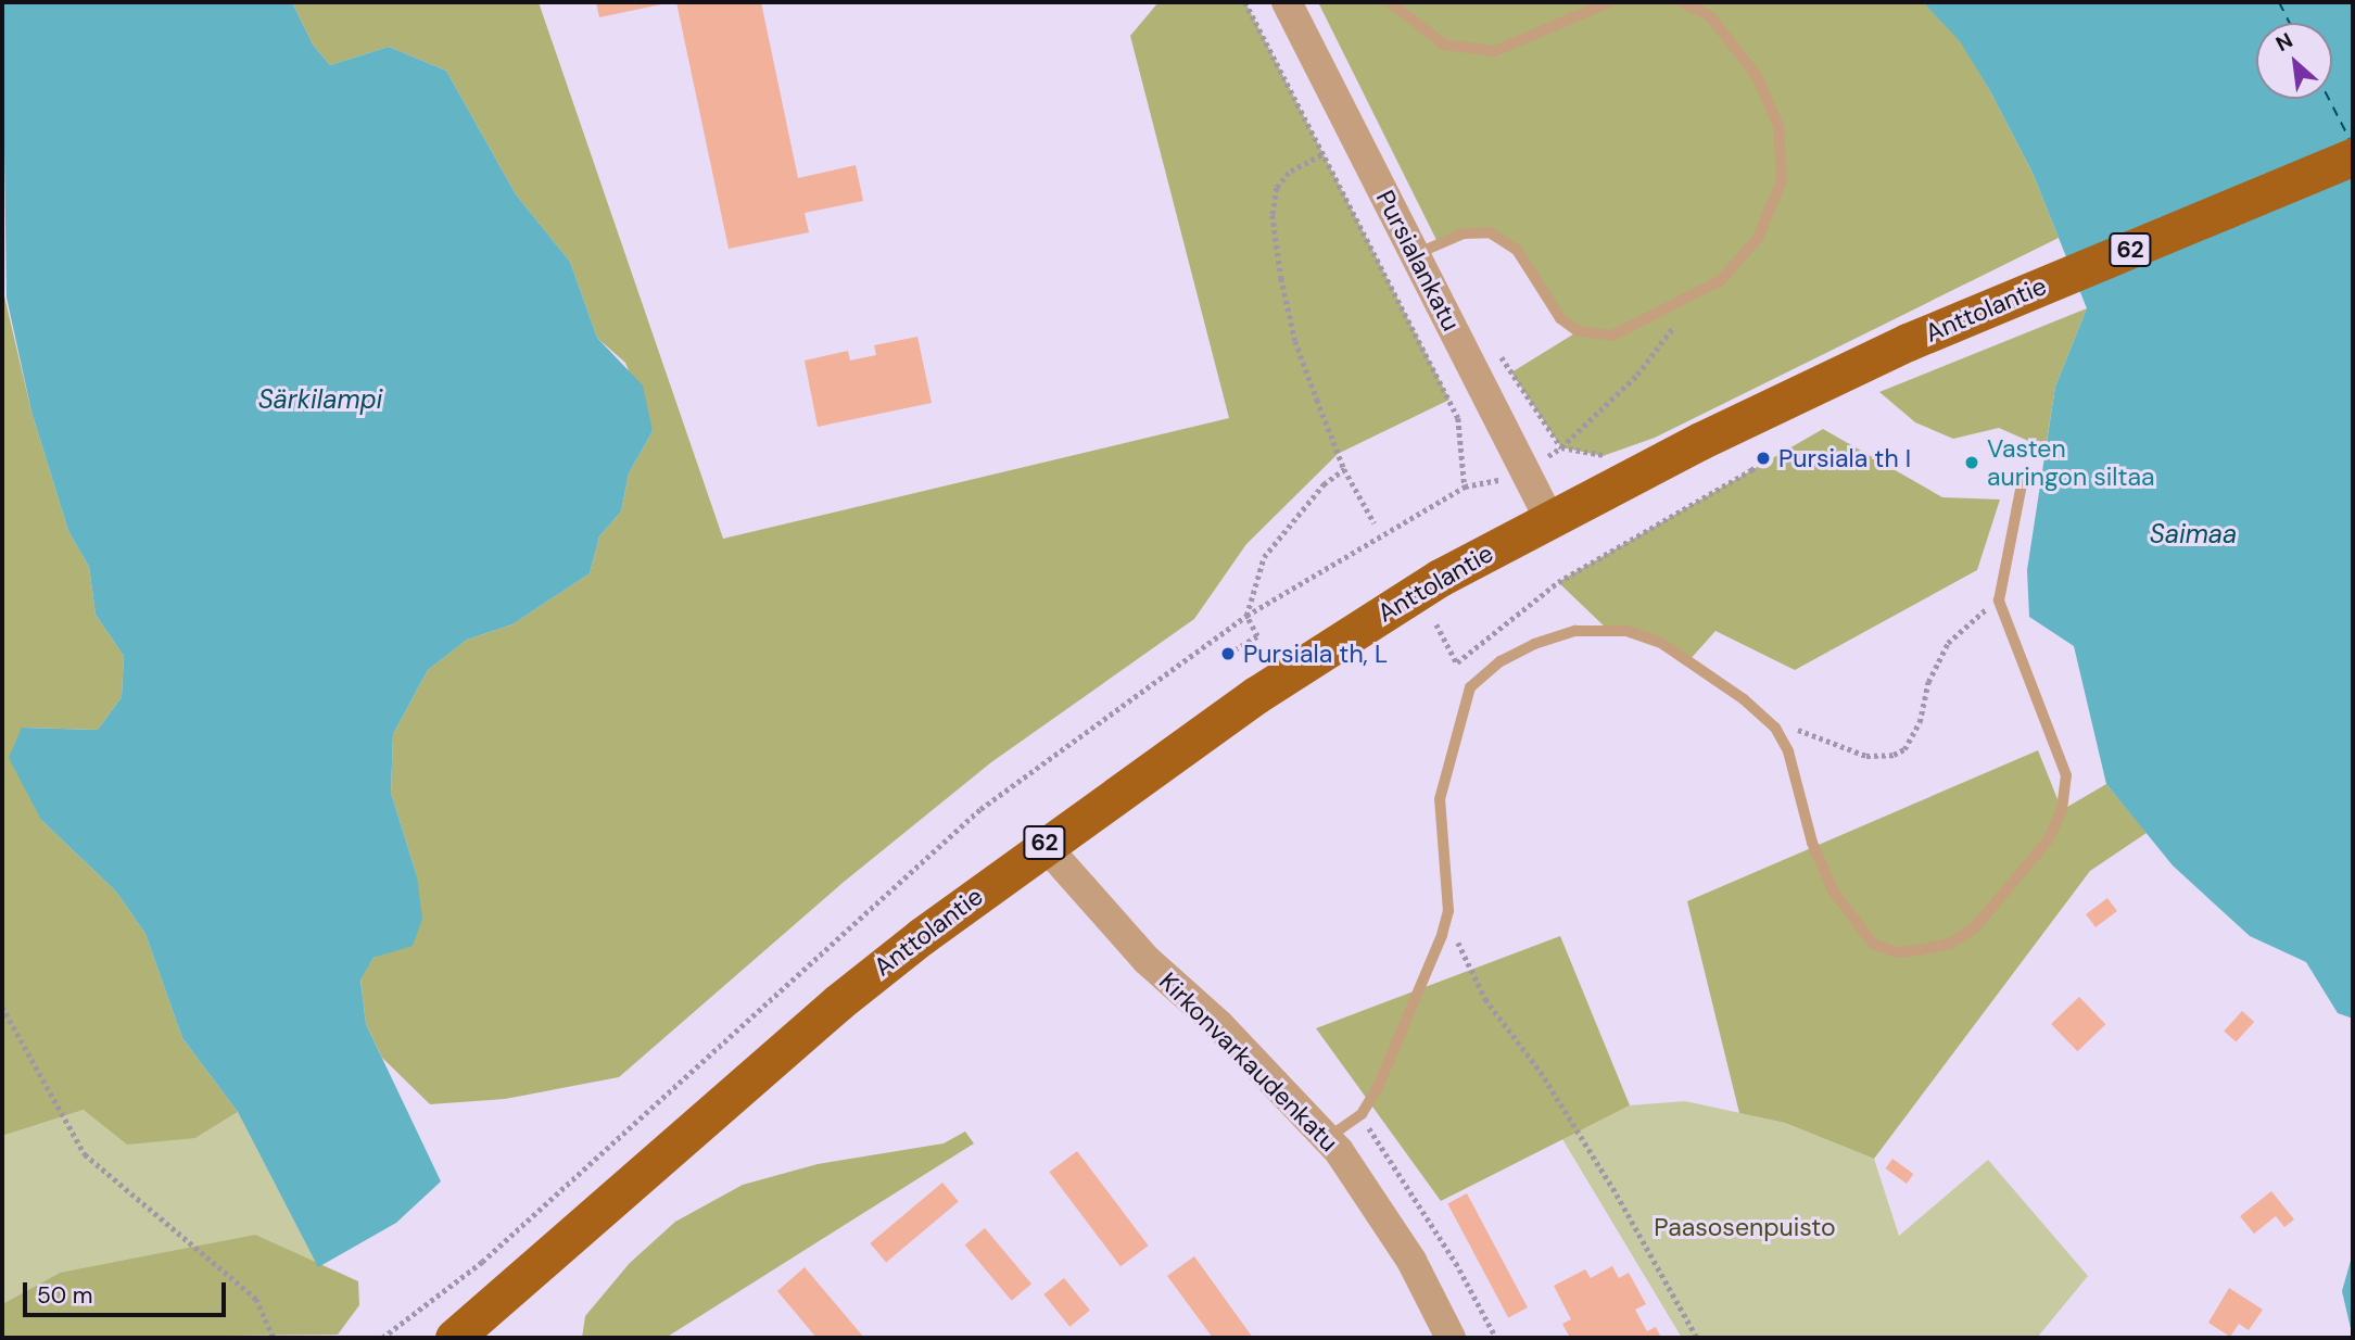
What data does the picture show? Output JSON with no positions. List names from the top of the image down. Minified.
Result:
{"streets":{"main road":["62","Anttolantie"],"street":["Pursialankatu","Kirkonvarkaudenkatu"]},"crossings":[["Pursialankatu","Anttolantie"],["Anttolantie","Kirkonvarkaudenkatu"]],"water":["Särkilampi","Saimaa"],"parks":["Paasosenpuisto"],"places":["Pursiala th I","Vasten auringon siltaa","Pursiala th, L"],"scale_bar":"50 m","north":"top left"}
